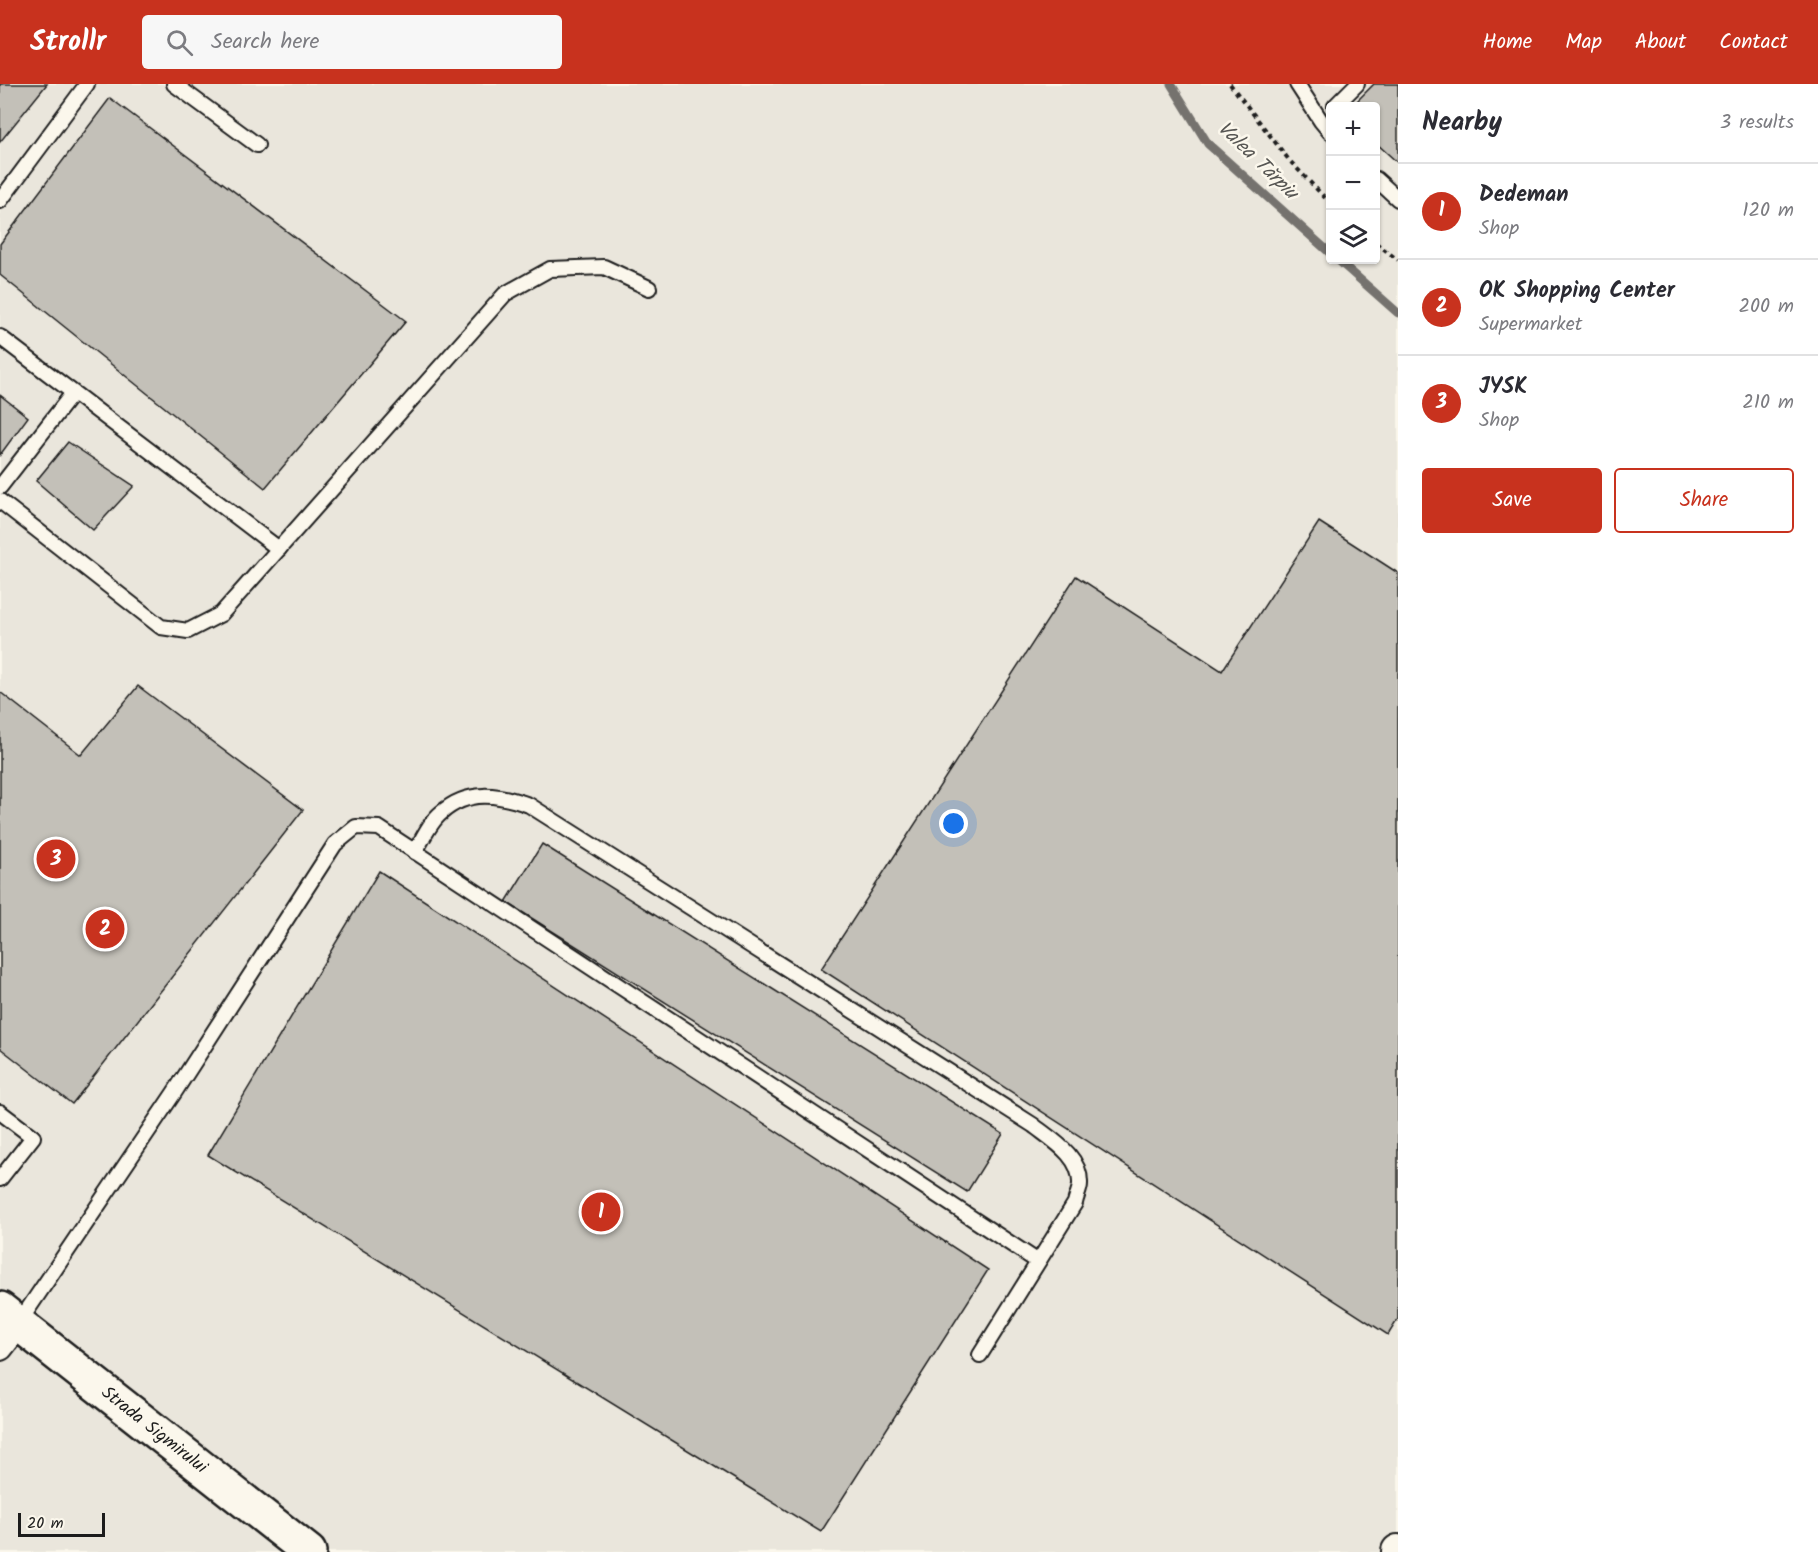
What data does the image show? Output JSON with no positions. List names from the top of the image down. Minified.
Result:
{"streets":{"main road":["Strada Sigmirului"]},"water":["Valea Tărpiu"],"scale_bar":"20 m","page":{"header":"Strollr","search":"Search here","nav":["Home","Map","About","Contact"],"heading":["Nearby","3 results"],"map_buttons":["+","−"],"list":[{"mark":"1","name":"Dedeman","note":"Shop","value":"120 m"},{"mark":"2","name":"OK Shopping Center","note":"Supermarket","value":"200 m"},{"mark":"3","name":"JYSK","note":"Shop","value":"210 m"}],"buttons":["Save","Share"],"pins":["3","2","1"],"scale":"20 m"}}
